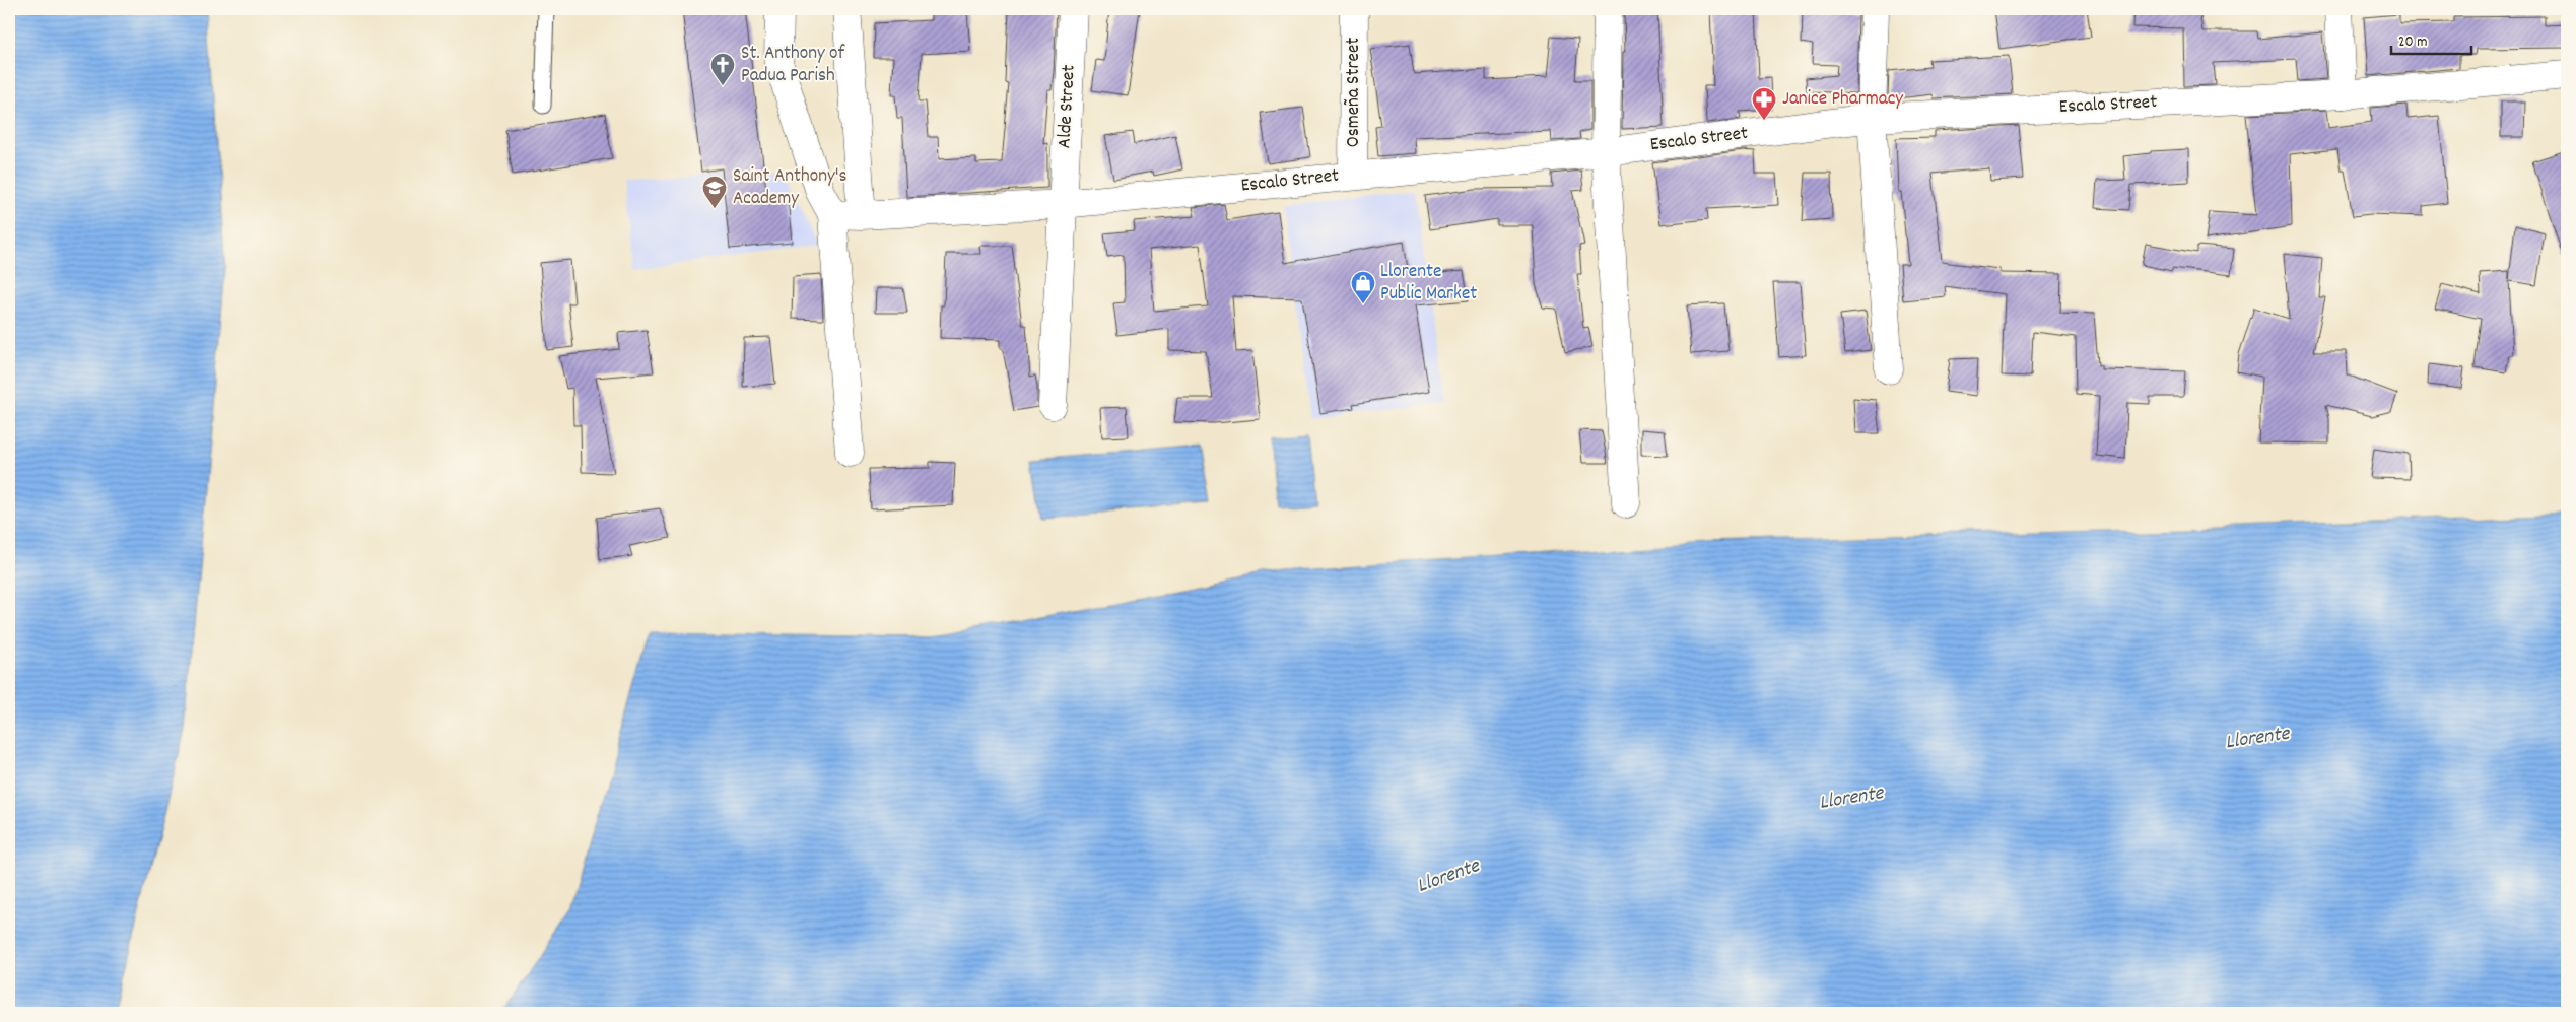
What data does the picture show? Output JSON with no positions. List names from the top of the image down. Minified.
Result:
{"streets":{"street":["Osmeña Street","Escalo Street","Alde Street"]},"crossings":[["Osmeña Street","Escalo Street"],["Escalo Street","Alde Street"]],"water":["Llorente"],"places":{"church":["St. Anthony of Padua Parish"],"pharmacy":["Janice Pharmacy"],"school or university":["Saint Anthony's Academy"],"shop":["Llorente Public Market"]},"scale_bar":"20 m"}
